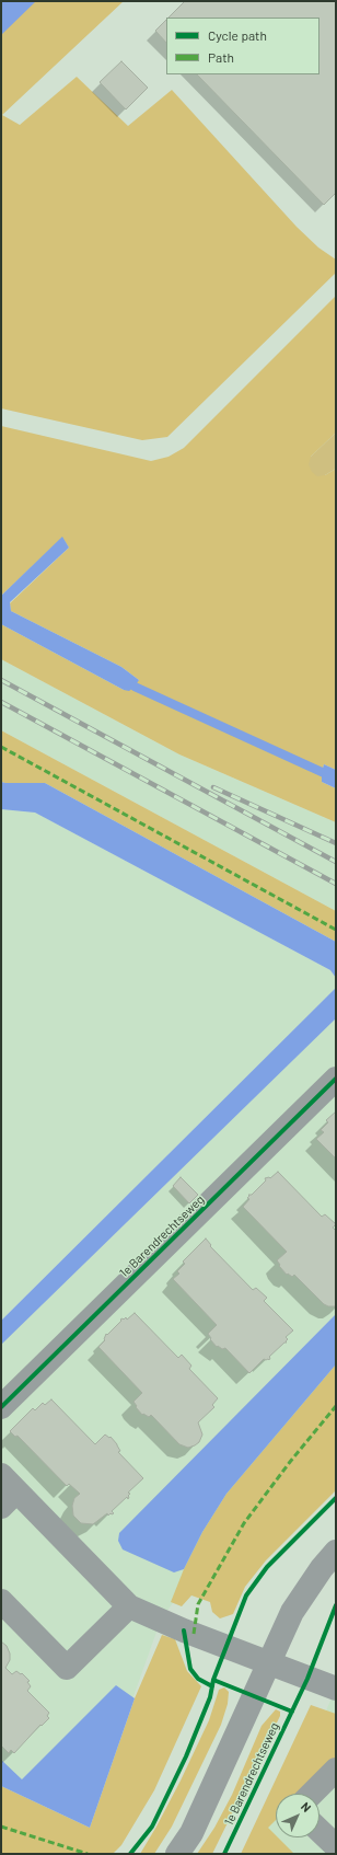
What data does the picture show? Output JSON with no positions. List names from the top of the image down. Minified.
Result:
{"streets":{"street":["1e Barendrechtseweg"]},"legend":["Cycle path","Path"],"north":"top right"}
